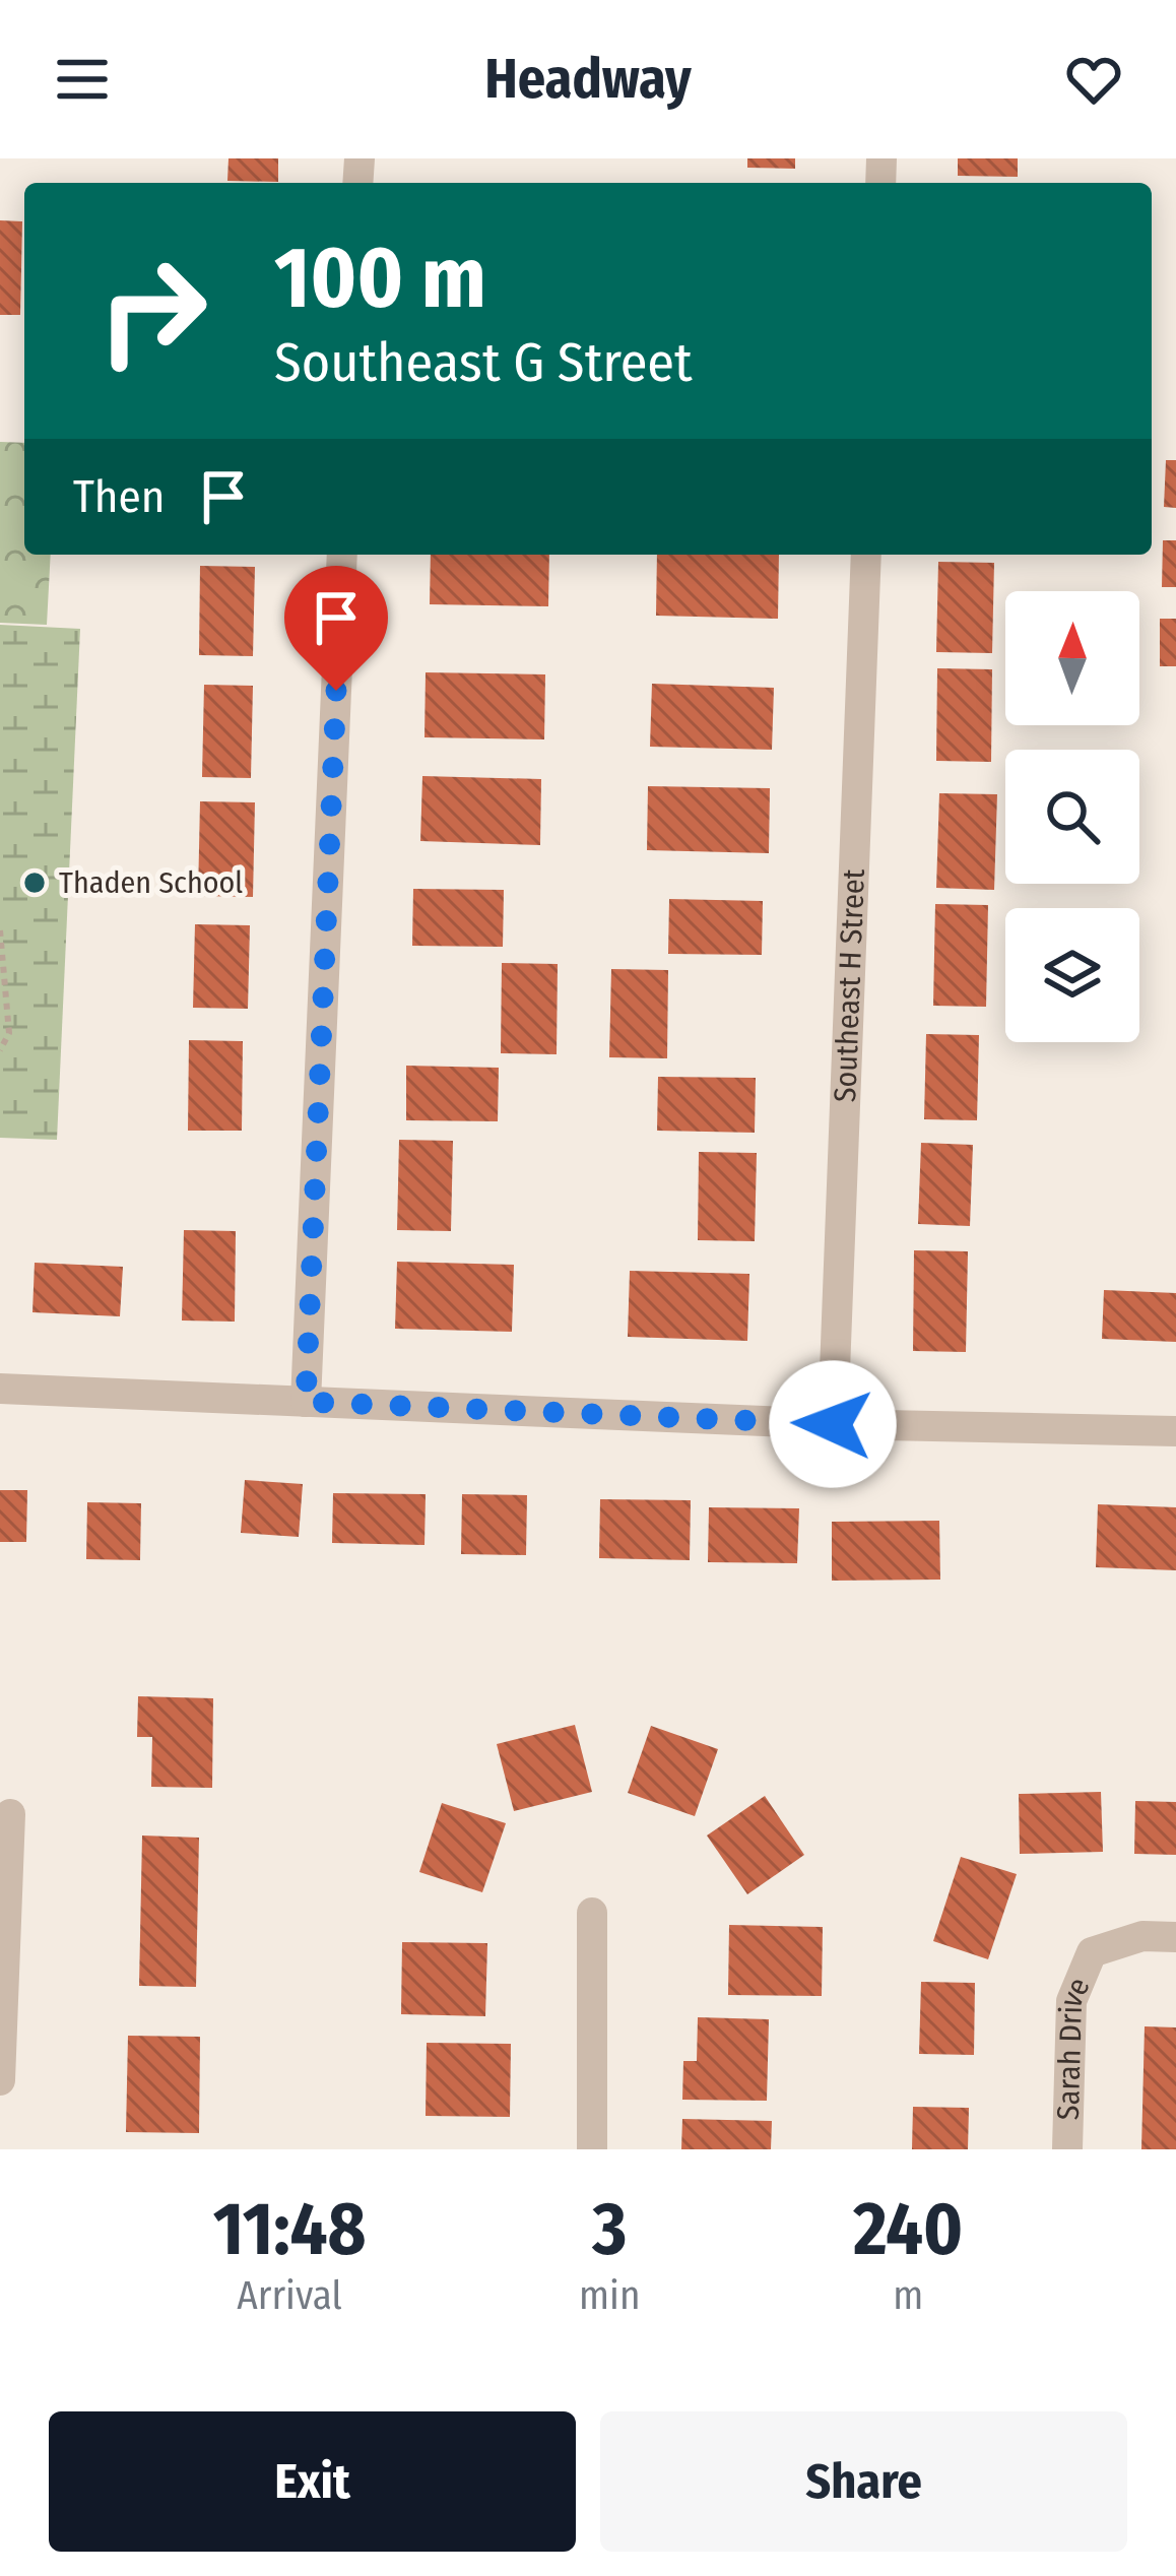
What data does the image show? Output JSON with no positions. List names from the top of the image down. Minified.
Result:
{"streets":{"street":["Southeast H Street","Sarah Drive"]},"places":["Thaden School"],"north":"top","page":{"header":"Headway","turn":["100 m","Southeast G Street"],"then":"Then","eta":["11:48","Arrival","3","min","240","m"],"buttons":["Exit","Share"]}}
